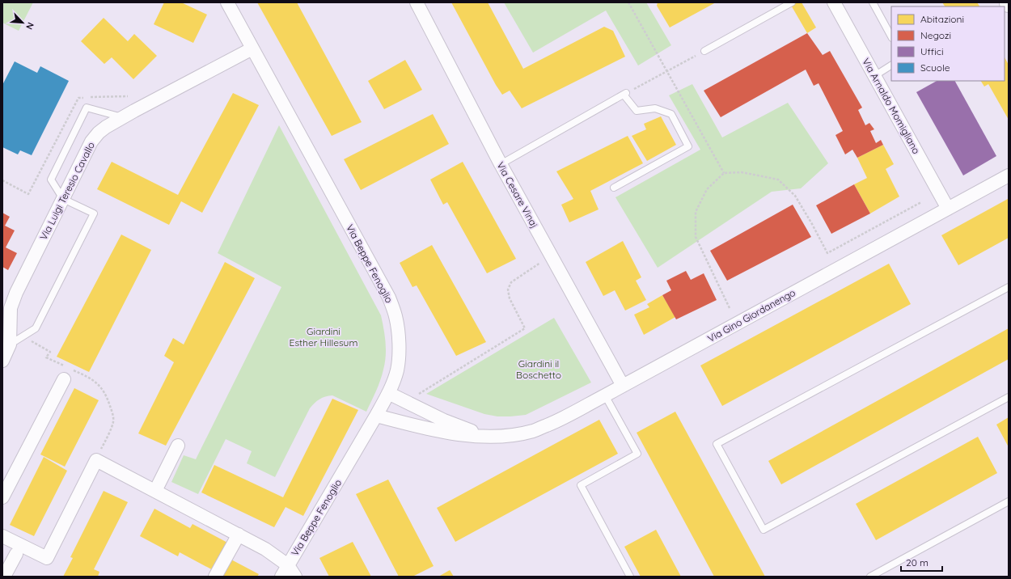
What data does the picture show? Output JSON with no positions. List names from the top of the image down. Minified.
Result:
{"streets":{"street":["Via Arnaldo Momigliano","Via Luigi Teresio Cavallo","Via Cesare Vinaj","Via Beppe Fenoglio","Via Gino Giordanengo"]},"crossings":[["Via Arnaldo Momigliano","Via Gino Giordanengo"],["Via Luigi Teresio Cavallo","Via Beppe Fenoglio"],["Via Cesare Vinaj","Via Gino Giordanengo"],["Via Beppe Fenoglio","Via Gino Giordanengo"]],"parks":["Giardini Esther Hillesum","Giardini il Boschetto"],"legend":["Abitazioni","Negozi","Uffici","Scuole"],"scale_bar":"20 m","north":"bottom right"}
